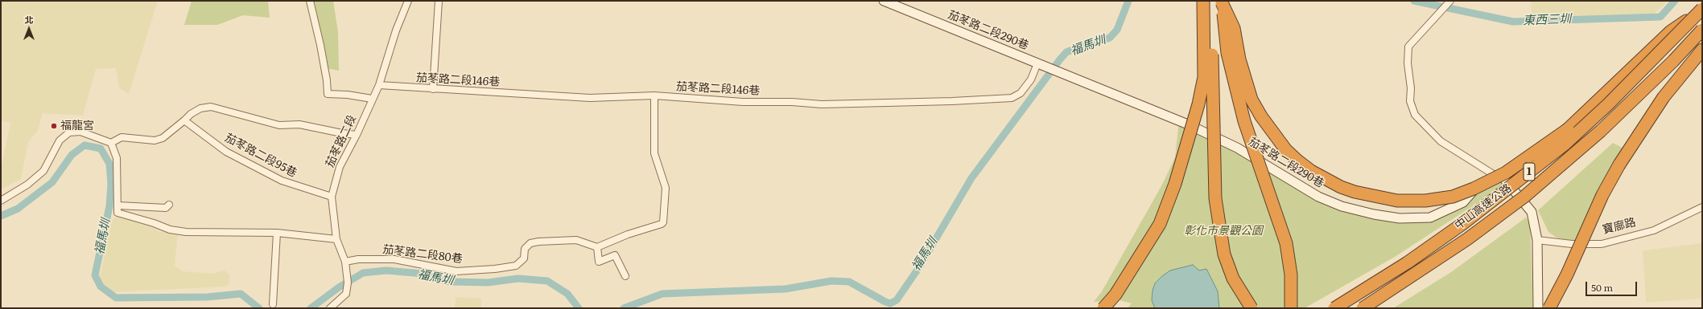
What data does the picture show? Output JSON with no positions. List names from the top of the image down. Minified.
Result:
{"streets":{"highway":["1","中山高速公路"],"street":["茄苳路二段290巷","茄苳路二段146巷","茄苳路二段","茄苳路二段95巷","寶廍路","茄苳路二段80巷"]},"crossings":[["茄苳路二段290巷","茄苳路二段146巷"],["茄苳路二段146巷","茄苳路二段"],["茄苳路二段","茄苳路二段95巷"],["茄苳路二段","茄苳路二段80巷"]],"water":["東西三圳","福馬圳"],"parks":["彰化市景觀公園"],"places":["福龍宮"],"scale_bar":"50 m","north":"top"}
